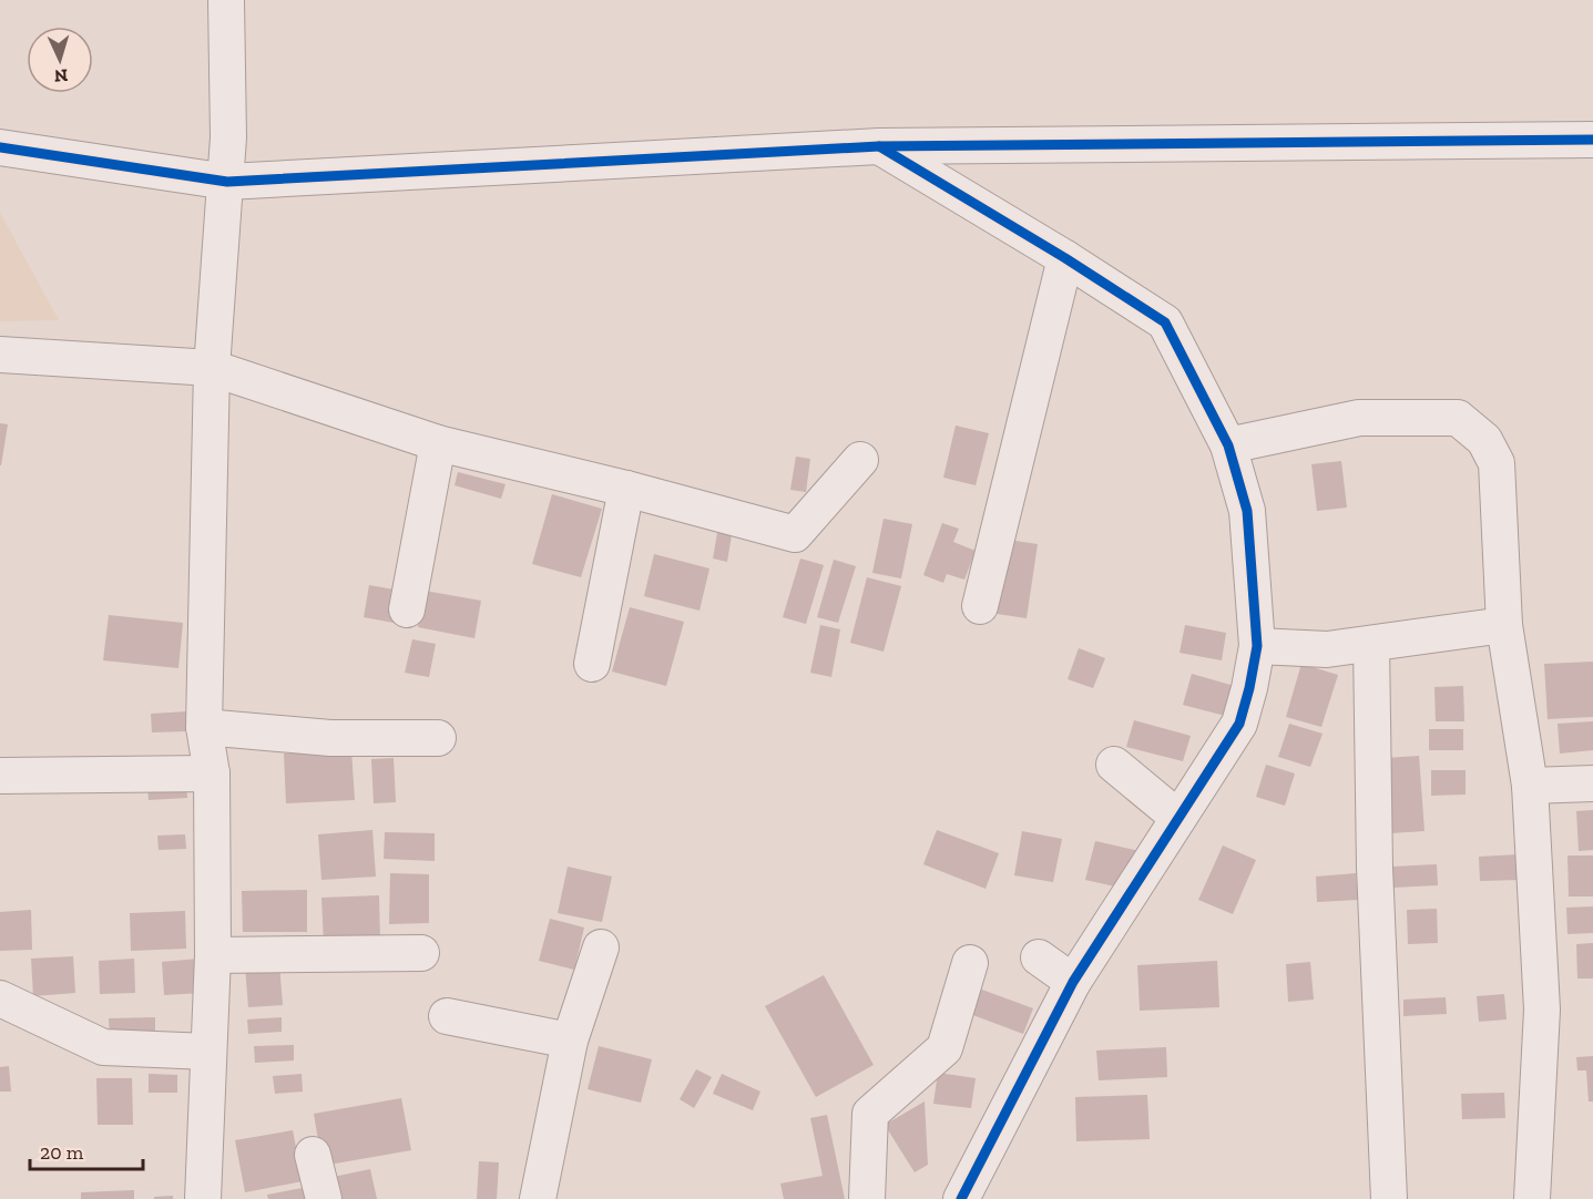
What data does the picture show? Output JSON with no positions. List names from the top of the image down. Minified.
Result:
{"scale_bar":"20 m","north":"bottom"}
